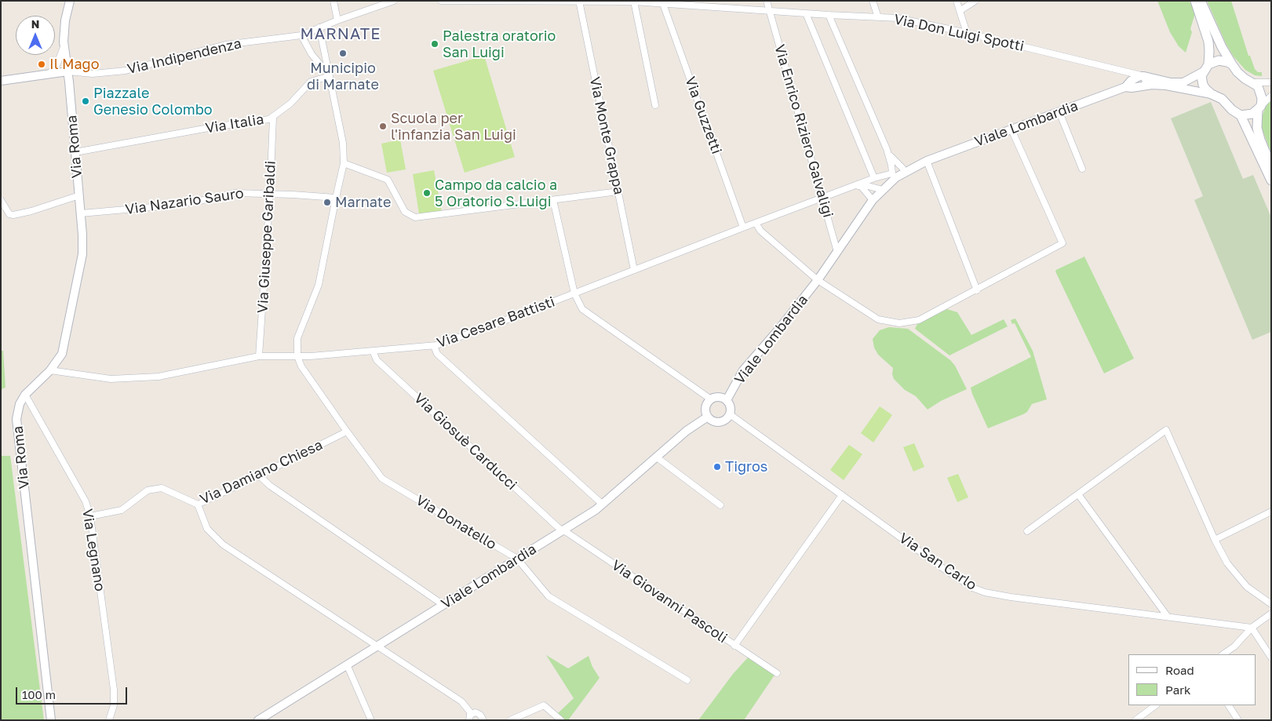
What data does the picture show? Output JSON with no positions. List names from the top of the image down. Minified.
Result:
{"streets":{"street":["Via Don Luigi Spotti","Via Indipendenza","Via Guzzetti","Via Italia","Viale Lombardia","Via Enrico Riziero Galvaligi","Via Monte Grappa","Via Roma","Via Nazario Sauro","Via Giuseppe Garibaldi","Via Cesare Battisti","Via Giosuè Carducci","Via Damiano Chiesa","Via Donatello","Via Legnano","Via San Carlo","Via Giovanni Pascoli"]},"crossings":[["Via Don Luigi Spotti","Via Guzzetti"],["Via Don Luigi Spotti","Via Enrico Riziero Galvaligi"],["Via Don Luigi Spotti","Via Monte Grappa"],["Via Indipendenza","Via Roma"],["Via Guzzetti","Via Cesare Battisti"],["Via Italia","Via Roma"],["Via Italia","Via Giuseppe Garibaldi"],["Viale Lombardia","Via Enrico Riziero Galvaligi"],["Viale Lombardia","Via Cesare Battisti"],["Viale Lombardia","Via Giosuè Carducci"],["Viale Lombardia","Via Donatello"],["Viale Lombardia","Via San Carlo"],["Viale Lombardia","Via Giovanni Pascoli"],["Via Enrico Riziero Galvaligi","Via Cesare Battisti"],["Via Monte Grappa","Via Cesare Battisti"],["Via Roma","Via Nazario Sauro"],["Via Roma","Via Cesare Battisti"],["Via Roma","Via Legnano"],["Via Nazario Sauro","Via Giuseppe Garibaldi"],["Via Giuseppe Garibaldi","Via Cesare Battisti"],["Via Cesare Battisti","Via Giosuè Carducci"],["Via Cesare Battisti","Via Donatello"],["Via Giosuè Carducci","Via Giovanni Pascoli"],["Via Damiano Chiesa","Via Donatello"],["Via Damiano Chiesa","Via Legnano"]],"districts":["MARNATE"],"places":["Palestra oratorio San Luigi","Municipio di Marnate","Il Mago","Piazzale Genesio Colombo","Scuola per l'infanzia San Luigi","Campo da calcio a 5 Oratorio S.Luigi","Marnate","Tigros"],"legend":["Road","Park"],"scale_bar":"100 m","north":"top"}
